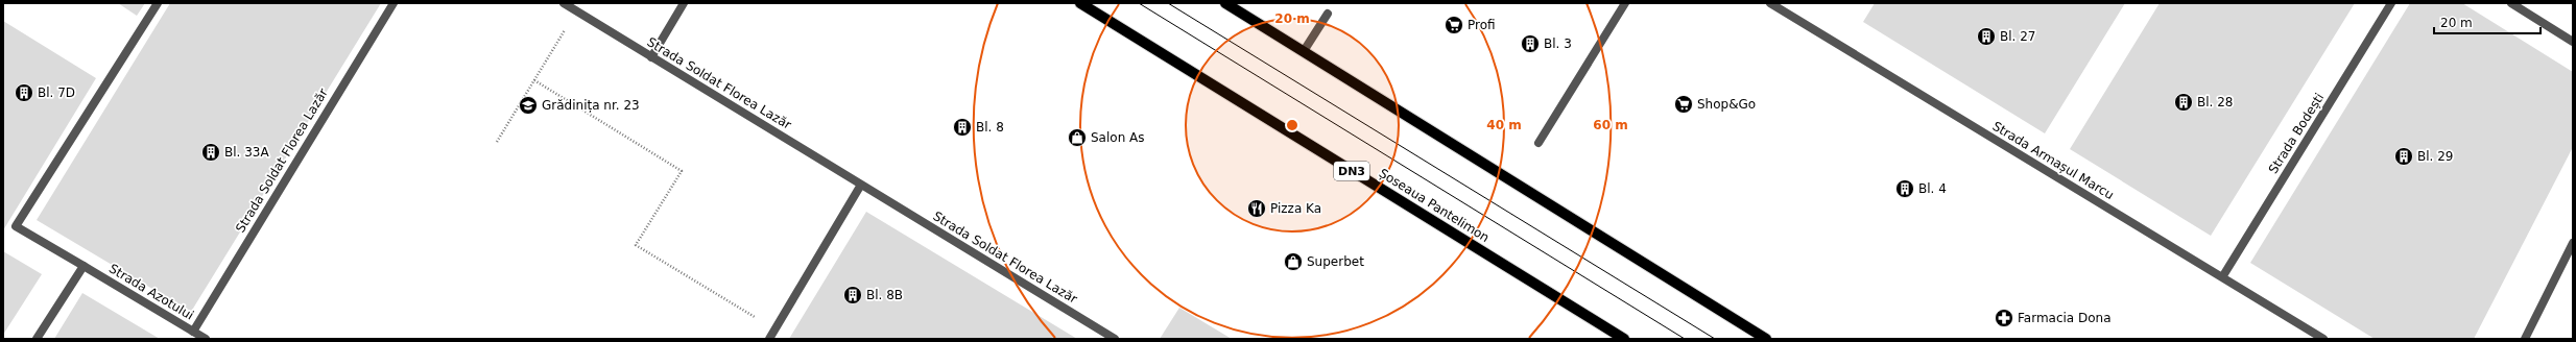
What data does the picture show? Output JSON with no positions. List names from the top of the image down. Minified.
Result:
{"streets":{"main road":["DN3","Șoseaua Pantelimon"],"street":["Strada Soldat Florea Lazăr","Strada Bodești","Strada Armașul Marcu","Strada Azotului"]},"crossings":[["Strada Soldat Florea Lazăr","Strada Azotului"],["Strada Bodești","Strada Armașul Marcu"]],"places":{"supermarket":["Profi","Shop&Go"],"building":["Bl. 27","Bl. 3","Bl. 7D","Bl. 28","Bl. 8","Bl. 33A","Bl. 29","Bl. 4","Bl. 8B"],"school or university":["Grădinița nr. 23"],"shop":["Salon As","Superbet"],"restaurant":["Pizza Ka"],"pharmacy":["Farmacia Dona"]},"scale_bar":"20 m","rings":["20 m","40 m","60 m"]}
